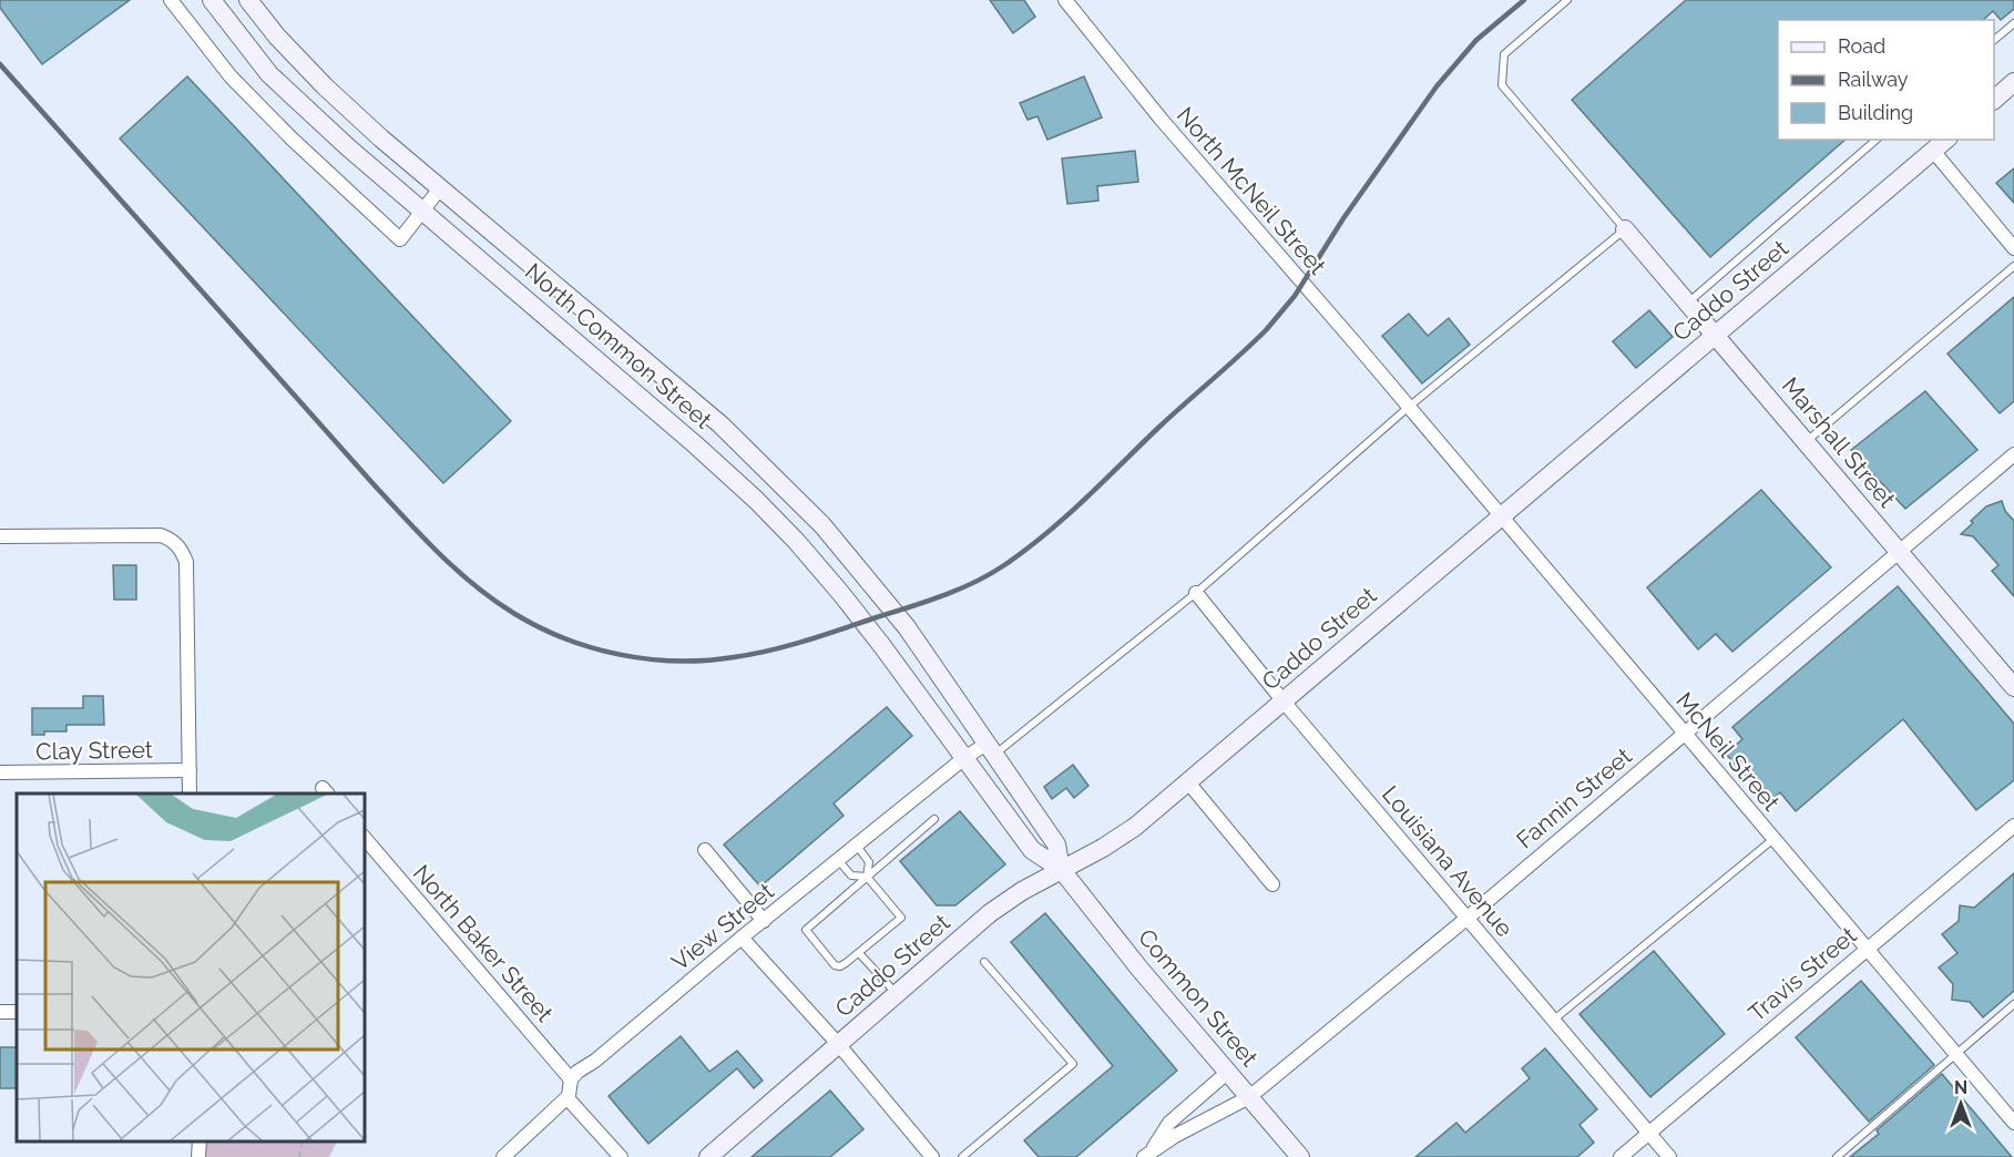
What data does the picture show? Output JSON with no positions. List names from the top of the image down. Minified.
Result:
{"streets":{"main road":["Caddo Street","North Common Street","Marshall Street","Common Street"],"street":["North McNeil Street","Clay Street","McNeil Street","Fannin Street","Louisiana Avenue","View Street","North Baker Street","Travis Street"]},"crossings":[["North McNeil Street","McNeil Street"],["Caddo Street","Marshall Street"],["Caddo Street","McNeil Street"],["Caddo Street","Louisiana Avenue"],["Caddo Street","Common Street"],["North Common Street","View Street"],["North Common Street","Common Street"],["Marshall Street","Fannin Street"],["McNeil Street","Fannin Street"],["McNeil Street","Travis Street"],["Fannin Street","Louisiana Avenue"],["Fannin Street","Common Street"],["Louisiana Avenue","Travis Street"],["View Street","North Baker Street"],["View Street","Common Street"]],"legend":["Road","Railway","Building"],"north":"top"}
